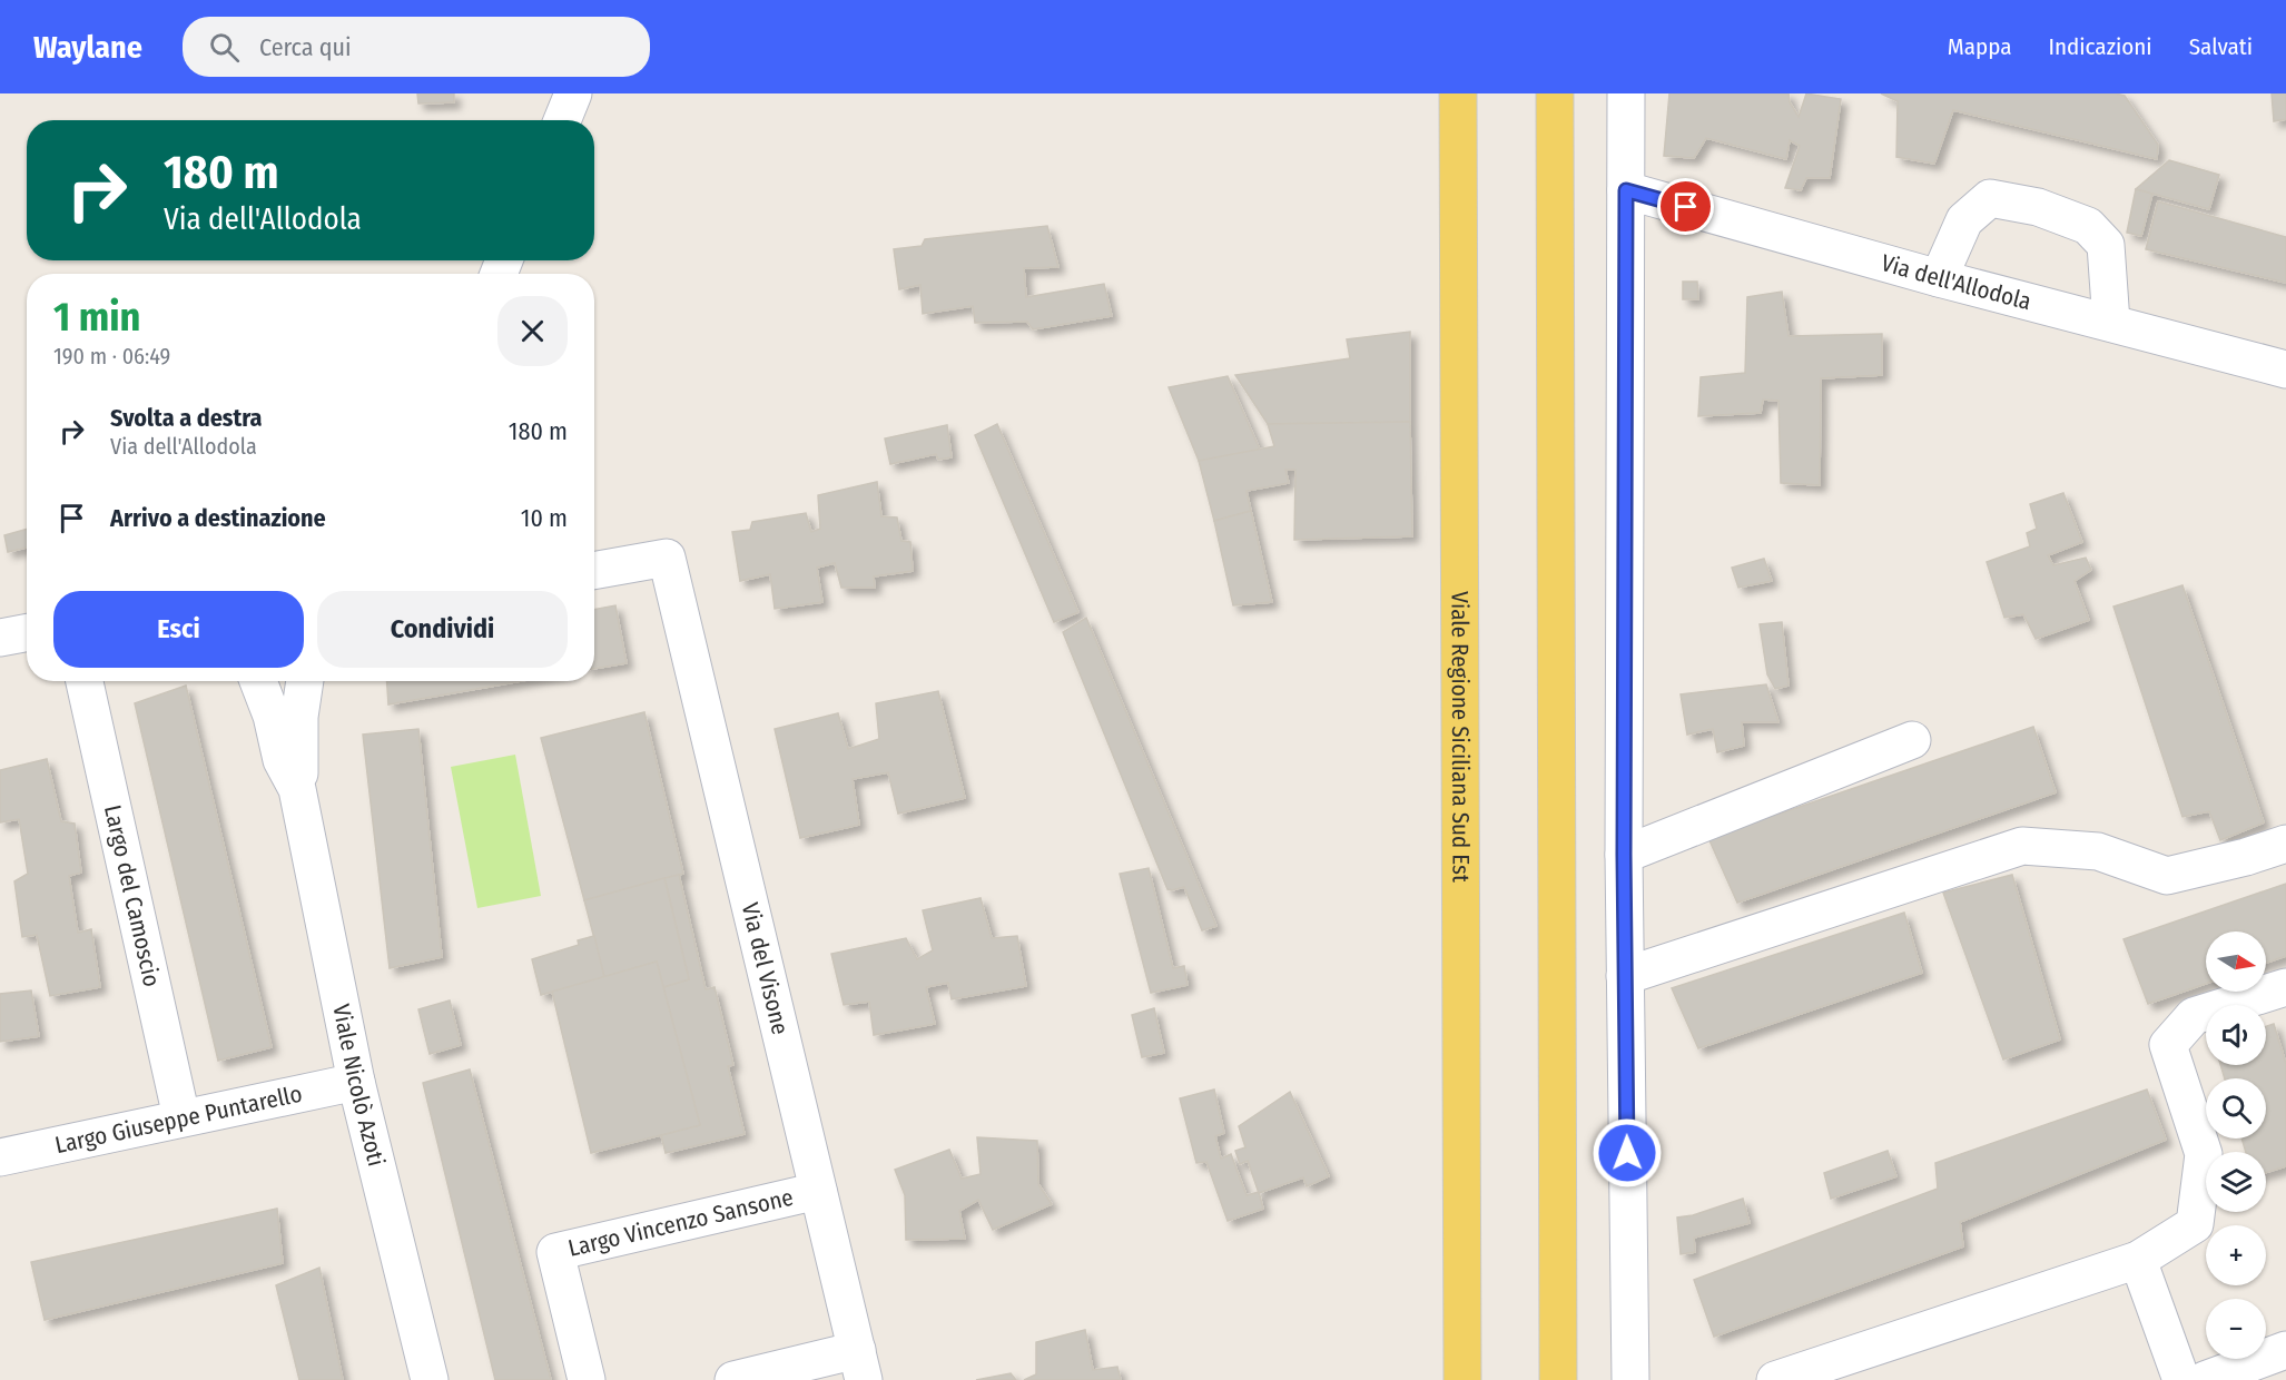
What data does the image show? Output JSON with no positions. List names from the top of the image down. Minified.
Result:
{"streets":{"main road":["Viale Regione Siciliana Sud Est"],"street":["Via dell'Allodola","Largo del Camoscio","Via del Visone","Viale Nicolò Azoti","Largo Giuseppe Puntarello","Largo Vincenzo Sansone"]},"crossings":[["Largo del Camoscio","Largo Giuseppe Puntarello"],["Via del Visone","Largo Vincenzo Sansone"],["Viale Nicolò Azoti","Largo Giuseppe Puntarello"]],"north":"right","page":{"header":"Waylane","search":"Cerca qui","nav":["Mappa","Indicazioni","Salvati"],"turn":["180 m","Via dell'Allodola"],"heading":["1 min","190 m · 06:49"],"list":[{"name":"Svolta a destra","note":"Via dell'Allodola","value":"180 m"},{"name":"Arrivo a destinazione","value":"10 m"}],"buttons":["Esci","Condividi"],"map_buttons":["+","−"]}}
